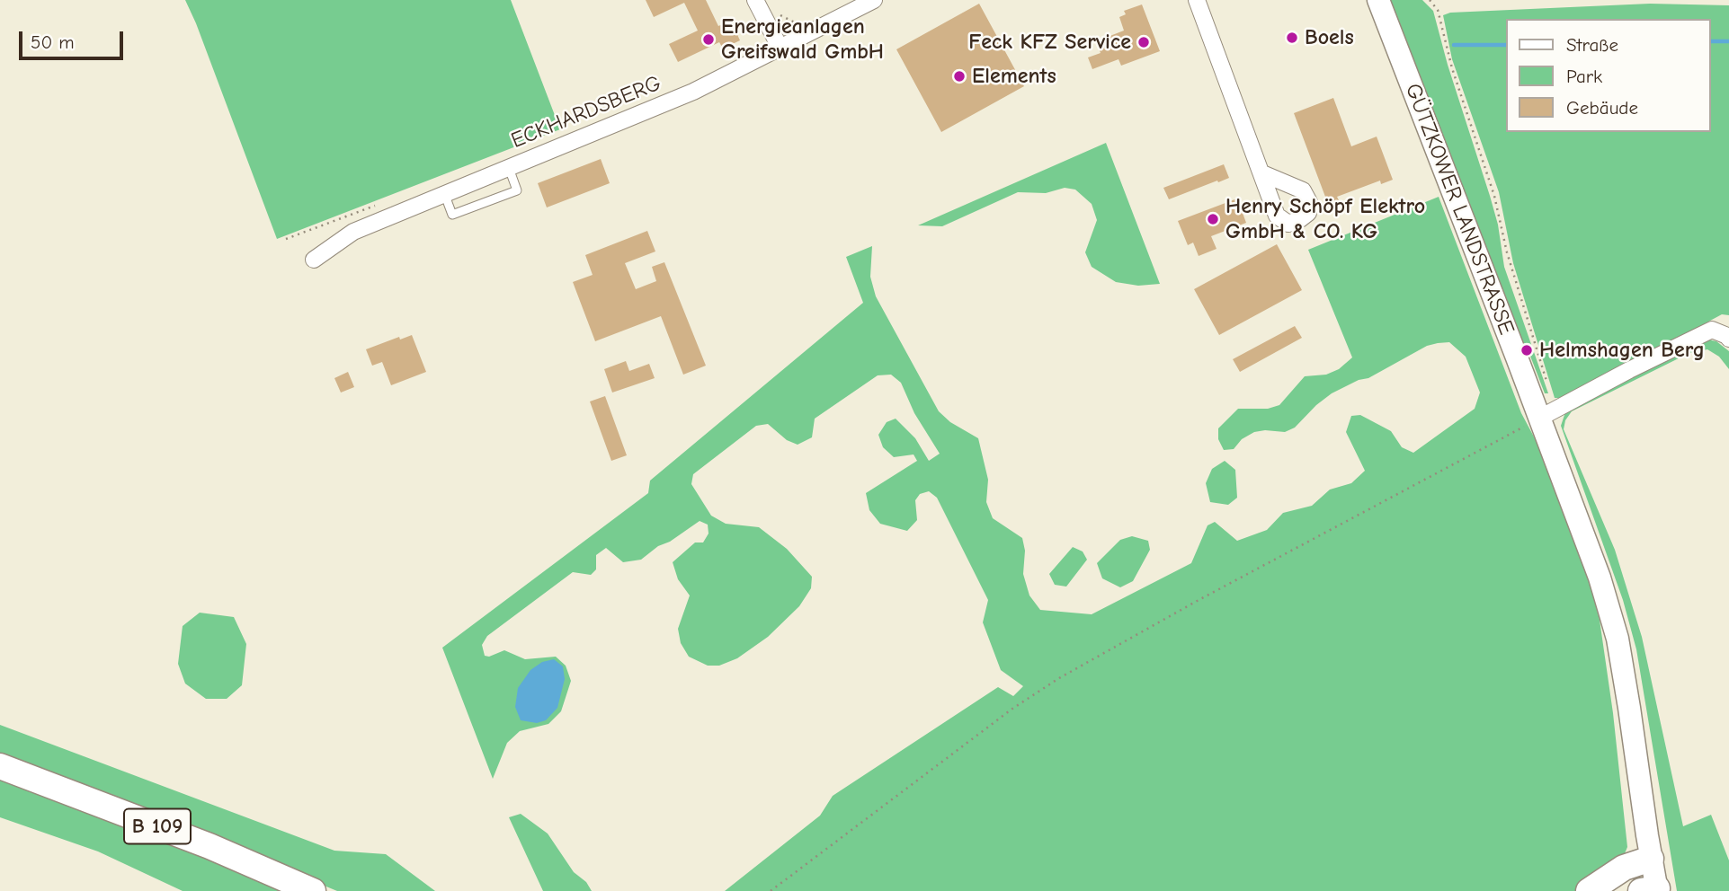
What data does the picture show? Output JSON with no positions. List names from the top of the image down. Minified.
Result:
{"streets":{"highway":["B 109"],"main road":["GÜTZKOWER LANDSTRASSE"],"street":["ECKHARDSBERG"]},"places":["Boels","Energieanlagen Greifswald GmbH","Feck KFZ Service","Elements","Henry Schöpf Elektro GmbH & CO. KG","Helmshagen Berg"],"legend":["Straße","Park","Gebäude"],"scale_bar":"50 m"}
